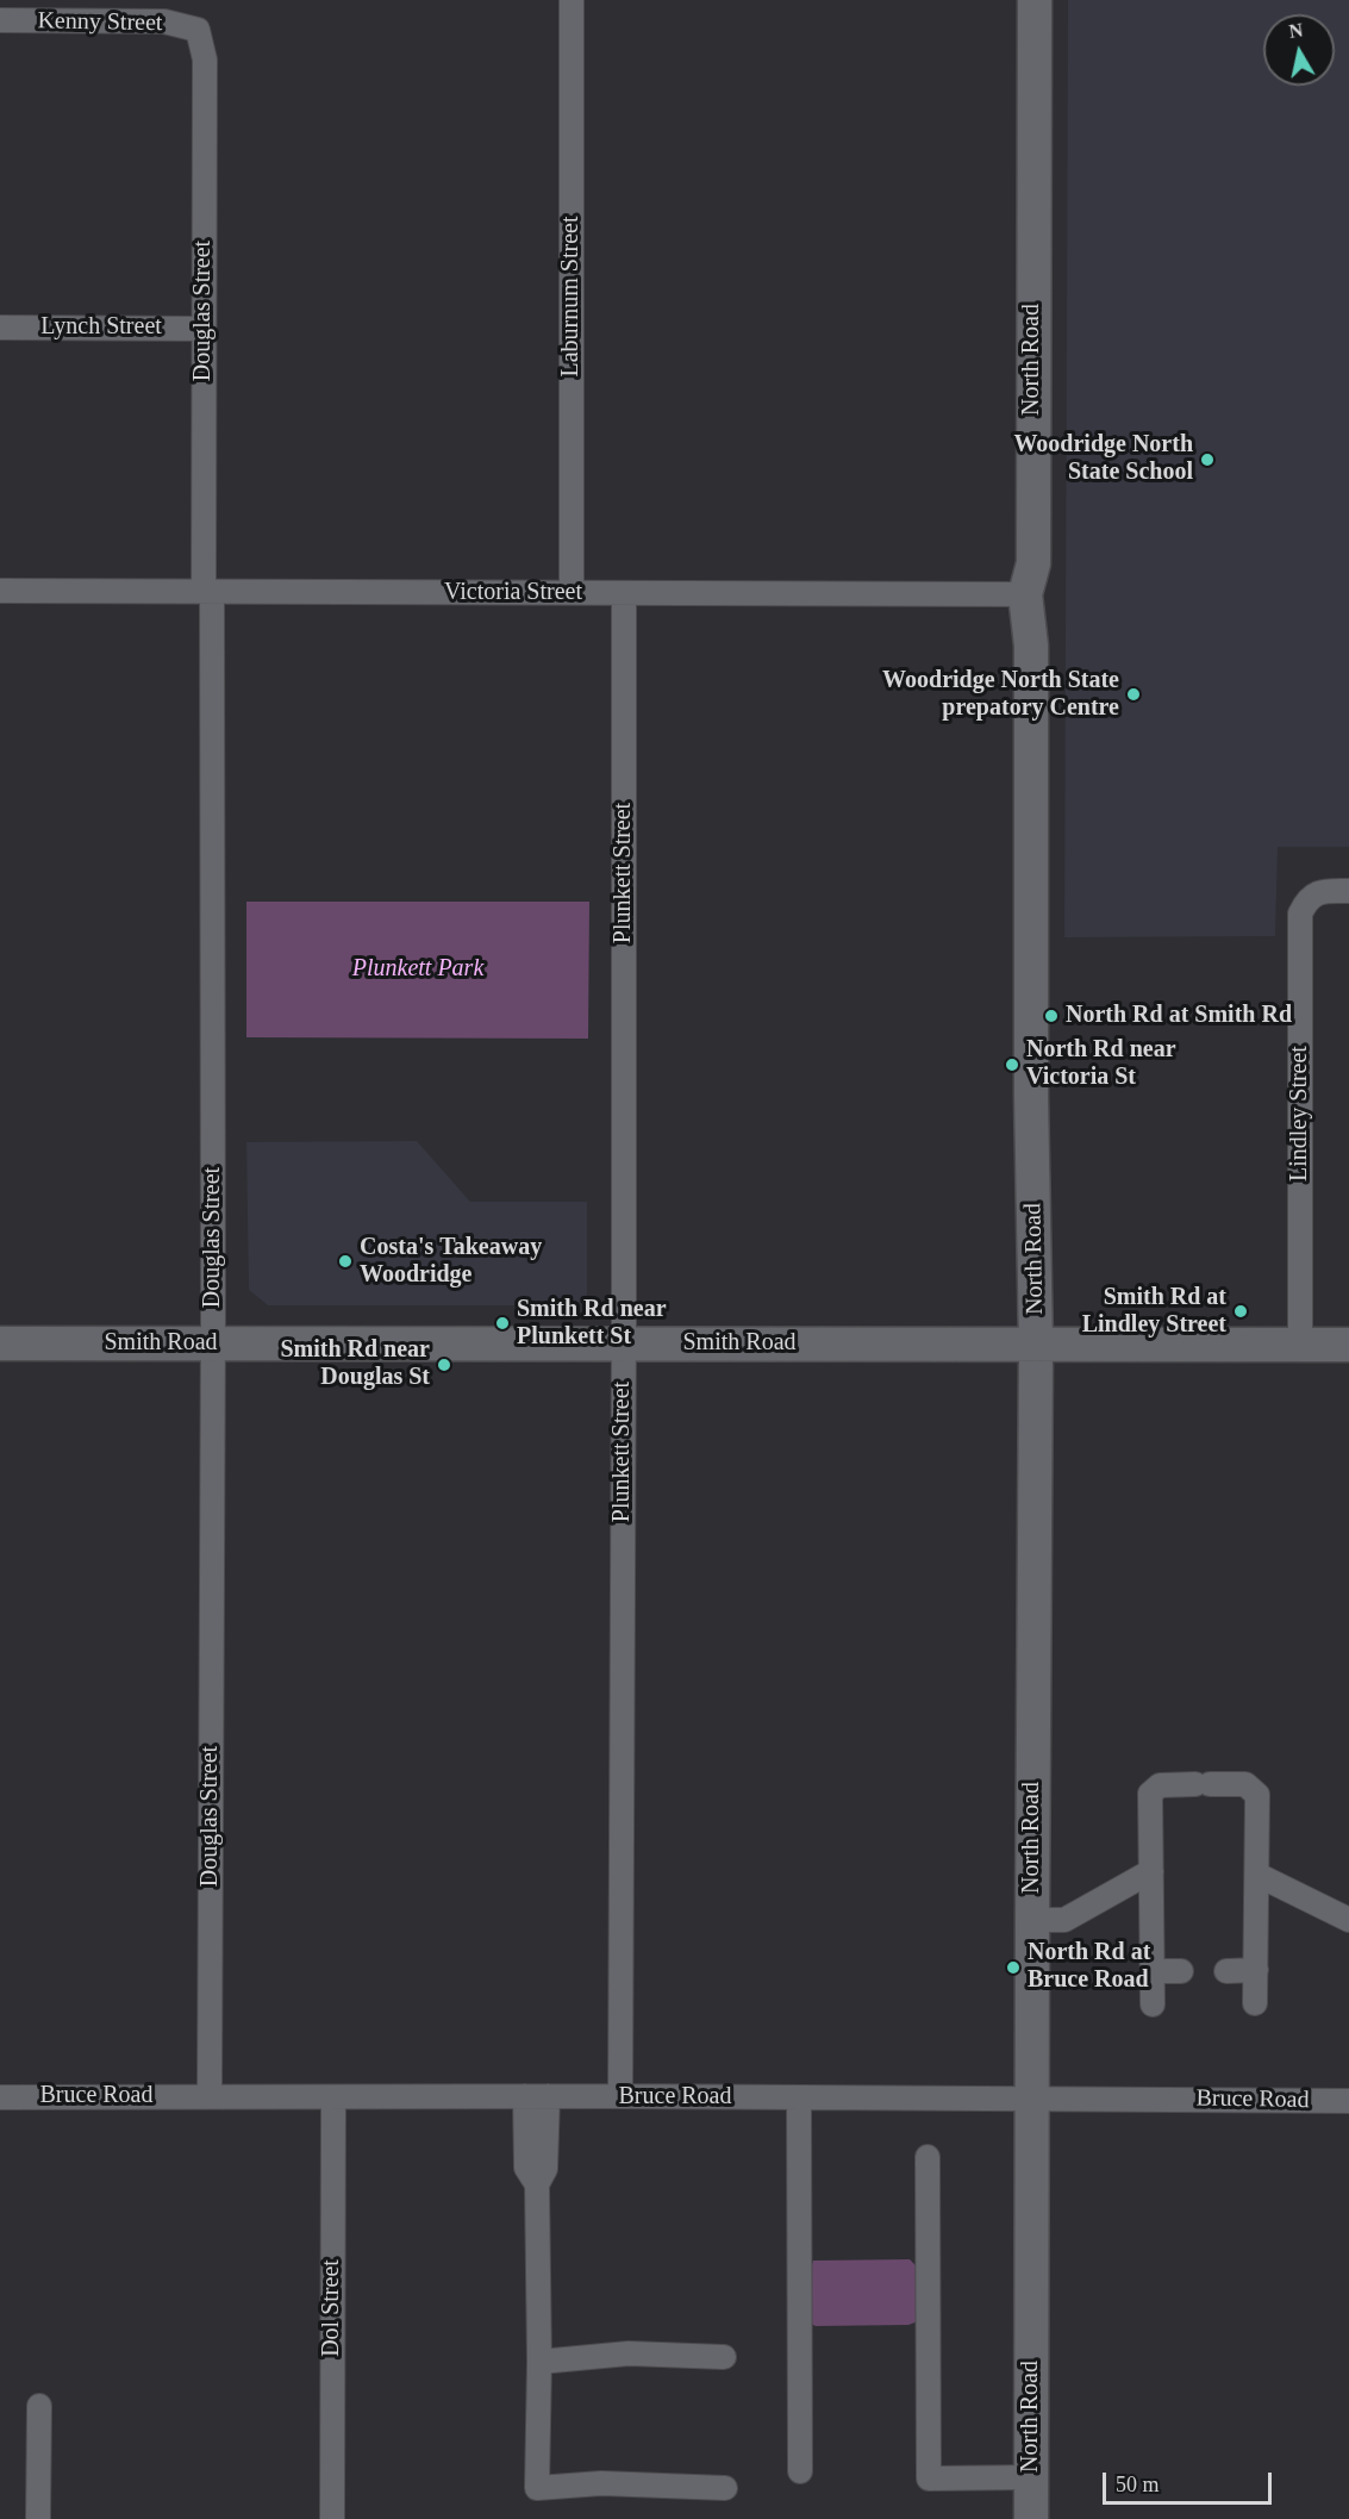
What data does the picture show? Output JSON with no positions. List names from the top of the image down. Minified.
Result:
{"streets":{"street":["Kenny Street","Laburnum Street","Douglas Street","Lynch Street","North Road","Victoria Street","Plunkett Street","Lindley Street","Smith Road","Bruce Road","Dol Street"]},"crossings":[["Kenny Street","Douglas Street"],["Laburnum Street","Victoria Street"],["Douglas Street","Lynch Street"],["Douglas Street","Victoria Street"],["Douglas Street","Smith Road"],["Douglas Street","Bruce Road"],["North Road","Victoria Street"],["North Road","Smith Road"],["North Road","Bruce Road"],["Victoria Street","Plunkett Street"],["Plunkett Street","Smith Road"],["Plunkett Street","Bruce Road"],["Lindley Street","Smith Road"],["Bruce Road","Dol Street"]],"parks":["Plunkett Park"],"places":["Woodridge North State School","Woodridge North State prepatory Centre","North Rd at Smith Rd","North Rd near Victoria St","Costa's Takeaway Woodridge","Smith Rd at Lindley Street","Smith Rd near Plunkett St","Smith Rd near Douglas St","North Rd at Bruce Road"],"scale_bar":"50 m","north":"top"}
